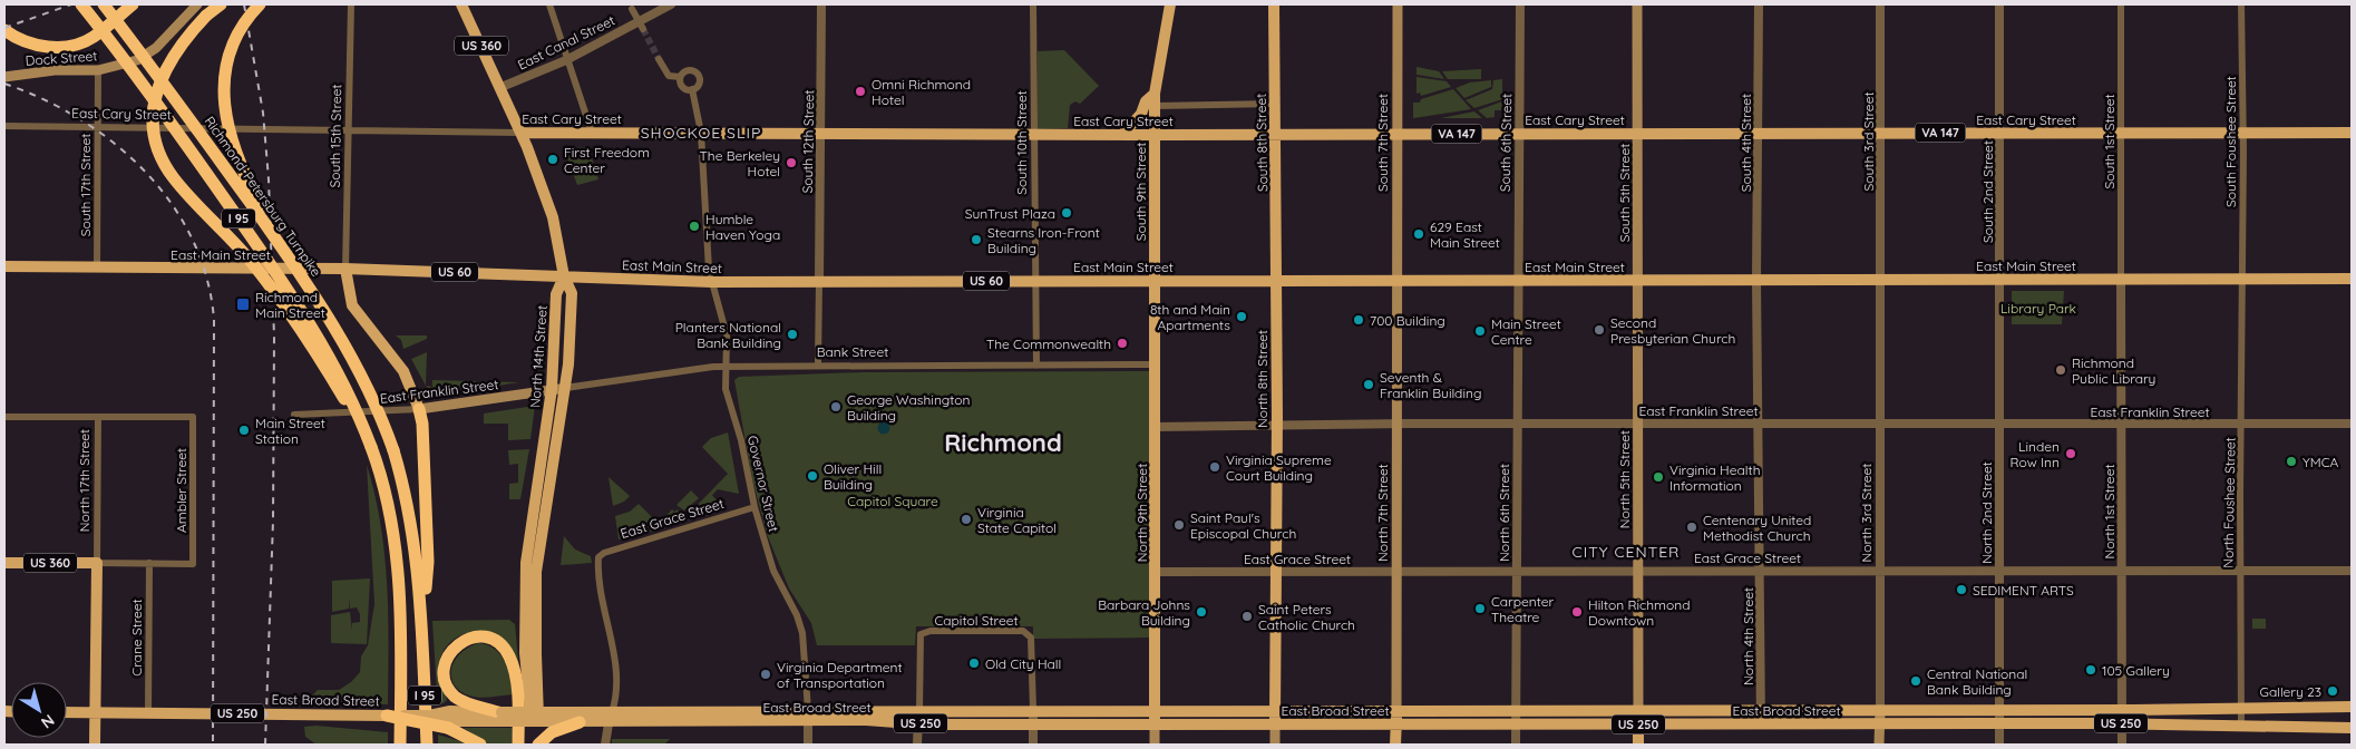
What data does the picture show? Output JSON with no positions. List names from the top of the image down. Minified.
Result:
{"streets":{"highway":["Richmond-Petersburg Turnpike","I 95"],"main road":["US 360","Dock Street","East Cary Street","VA 147","South 8th Street","South 7th Street","South 9th Street","South 5th Street","East Main Street","US 60","Bank Street","North 14th Street","North 8th Street","East Franklin Street","North 5th Street","North 17th Street","North 9th Street","North 7th Street","North 3rd Street","East Broad Street","US 250"],"street":["East Canal Street","South 15th Street","South 12th Street","South 3rd Street","South 1st Street","South Foushee Street","South 10th Street","South 6th Street","South 4th Street","South 17th Street","South 2nd Street","Governor Street","Ambler Street","North Foushee Street","North 1st Street","North 6th Street","North 2nd Street","East Grace Street","Capitol Street","North 4th Street","Crane Street"]},"crossings":[["East Canal Street","US 360"],["US 360","East Cary Street"],["US 360","North 17th Street"],["US 360","East Broad Street"],["Dock Street","South 17th Street"],["East Cary Street","VA 147"],["East Cary Street","South 15th Street"],["East Cary Street","South 12th Street"],["East Cary Street","South 3rd Street"],["East Cary Street","South 1st Street"],["East Cary Street","South Foushee Street"],["East Cary Street","South 10th Street"],["East Cary Street","South 8th Street"],["East Cary Street","South 7th Street"],["East Cary Street","South 6th Street"],["East Cary Street","South 4th Street"],["East Cary Street","South 17th Street"],["East Cary Street","South 9th Street"],["East Cary Street","South 2nd Street"],["East Cary Street","South 5th Street"],["East Cary Street","Governor Street"],["VA 147","South Foushee Street"],["South 15th Street","East Main Street"],["South 12th Street","East Main Street"],["South 3rd Street","East Main Street"],["South 3rd Street","North 3rd Street"],["South 1st Street","East Main Street"],["South 1st Street","North 1st Street"],["South Foushee Street","East Main Street"],["South Foushee Street","North Foushee Street"],["South 10th Street","East Main Street"],["South 10th Street","Bank Street"],["South 8th Street","East Main Street"],["South 8th Street","North 8th Street"],["South 7th Street","East Main Street"],["South 7th Street","North 7th Street"],["South 6th Street","East Main Street"],["South 6th Street","North 6th Street"],["South 4th Street","East Main Street"],["South 4th Street","North 4th Street"],["South 17th Street","East Main Street"],["South 9th Street","East Main Street"],["South 9th Street","North 9th Street"],["South 2nd Street","East Main Street"],["South 2nd Street","North 2nd Street"],["South 5th Street","East Main Street"],["South 5th Street","North 5th Street"],["East Main Street","North 14th Street"],["East Main Street","North 8th Street"],["East Main Street","North 5th Street"],["East Main Street","Governor Street"],["East Main Street","North Foushee Street"],["East Main Street","North 1st Street"],["East Main Street","North 9th Street"],["East Main Street","North 7th Street"],["East Main Street","North 6th Street"],["East Main Street","North 3rd Street"],["East Main Street","North 2nd Street"],["East Main Street","North 4th Street"],["Bank Street","North 14th Street"],["Bank Street","East Franklin Street"],["Bank Street","Governor Street"],["Bank Street","North 9th Street"],["North 14th Street","East Franklin Street"],["North 14th Street","East Broad Street"],["North 8th Street","East Franklin Street"],["North 8th Street","East Grace Street"],["North 8th Street","East Broad Street"],["East Franklin Street","North 5th Street"],["East Franklin Street","North Foushee Street"],["East Franklin Street","North 1st Street"],["East Franklin Street","North 9th Street"],["East Franklin Street","North 7th Street"],["East Franklin Street","North 6th Street"],["East Franklin Street","North 3rd Street"],["East Franklin Street","North 2nd Street"],["East Franklin Street","North 4th Street"],["North 5th Street","East Grace Street"],["North 5th Street","East Broad Street"],["North 17th Street","Ambler Street"],["North 17th Street","East Broad Street"],["Governor Street","East Grace Street"],["Governor Street","East Broad Street"],["Ambler Street","Crane Street"],["North Foushee Street","East Grace Street"],["North Foushee Street","East Broad Street"],["North Foushee Street","US 250"],["North 1st Street","East Grace Street"],["North 1st Street","East Broad Street"],["North 9th Street","East Grace Street"],["North 9th Street","East Broad Street"],["North 7th Street","East Grace Street"],["North 7th Street","East Broad Street"],["North 6th Street","East Grace Street"],["North 6th Street","East Broad Street"],["North 3rd Street","East Grace Street"],["North 3rd Street","East Broad Street"],["North 2nd Street","East Grace Street"],["North 2nd Street","East Broad Street"],["East Grace Street","North 4th Street"],["East Grace Street","East Broad Street"],["Capitol Street","East Broad Street"],["North 4th Street","East Broad Street"],["Crane Street","East Broad Street"],["East Broad Street","US 250"]],"districts":["SHOCKOE SLIP","Richmond","CITY CENTER"],"parks":["Library Park","Capitol Square"],"places":{"other":["Omni Richmond Hotel","First Freedom Center","The Berkeley Hotel","SunTrust Plaza","Humble Haven Yoga","629 East Main Street","Stearns Iron-Front Building","8th and Main Apartments","700 Building","Second Presbyterian Church","Main Street Centre","Planters National Bank Building","The Commonwealth","Richmond Public Library","Seventh & Franklin Building","George Washington Building","Main Street Station","Linden Row Inn","YMCA","Virginia Supreme Court Building","Oliver Hill Building","Virginia Health Information","Virginia State Capitol","Saint Paul's Episcopal Church","Centenary United Methodist Church","SEDIMENT ARTS","Carpenter Theatre","Barbara Johns Building","Hilton Richmond Downtown","Saint Peters Catholic Church","Old City Hall","105 Gallery","Virginia Department of Transportation","Central National Bank Building","Gallery 23"],"transit":["Richmond Main Street"]},"north":"bottom right"}
